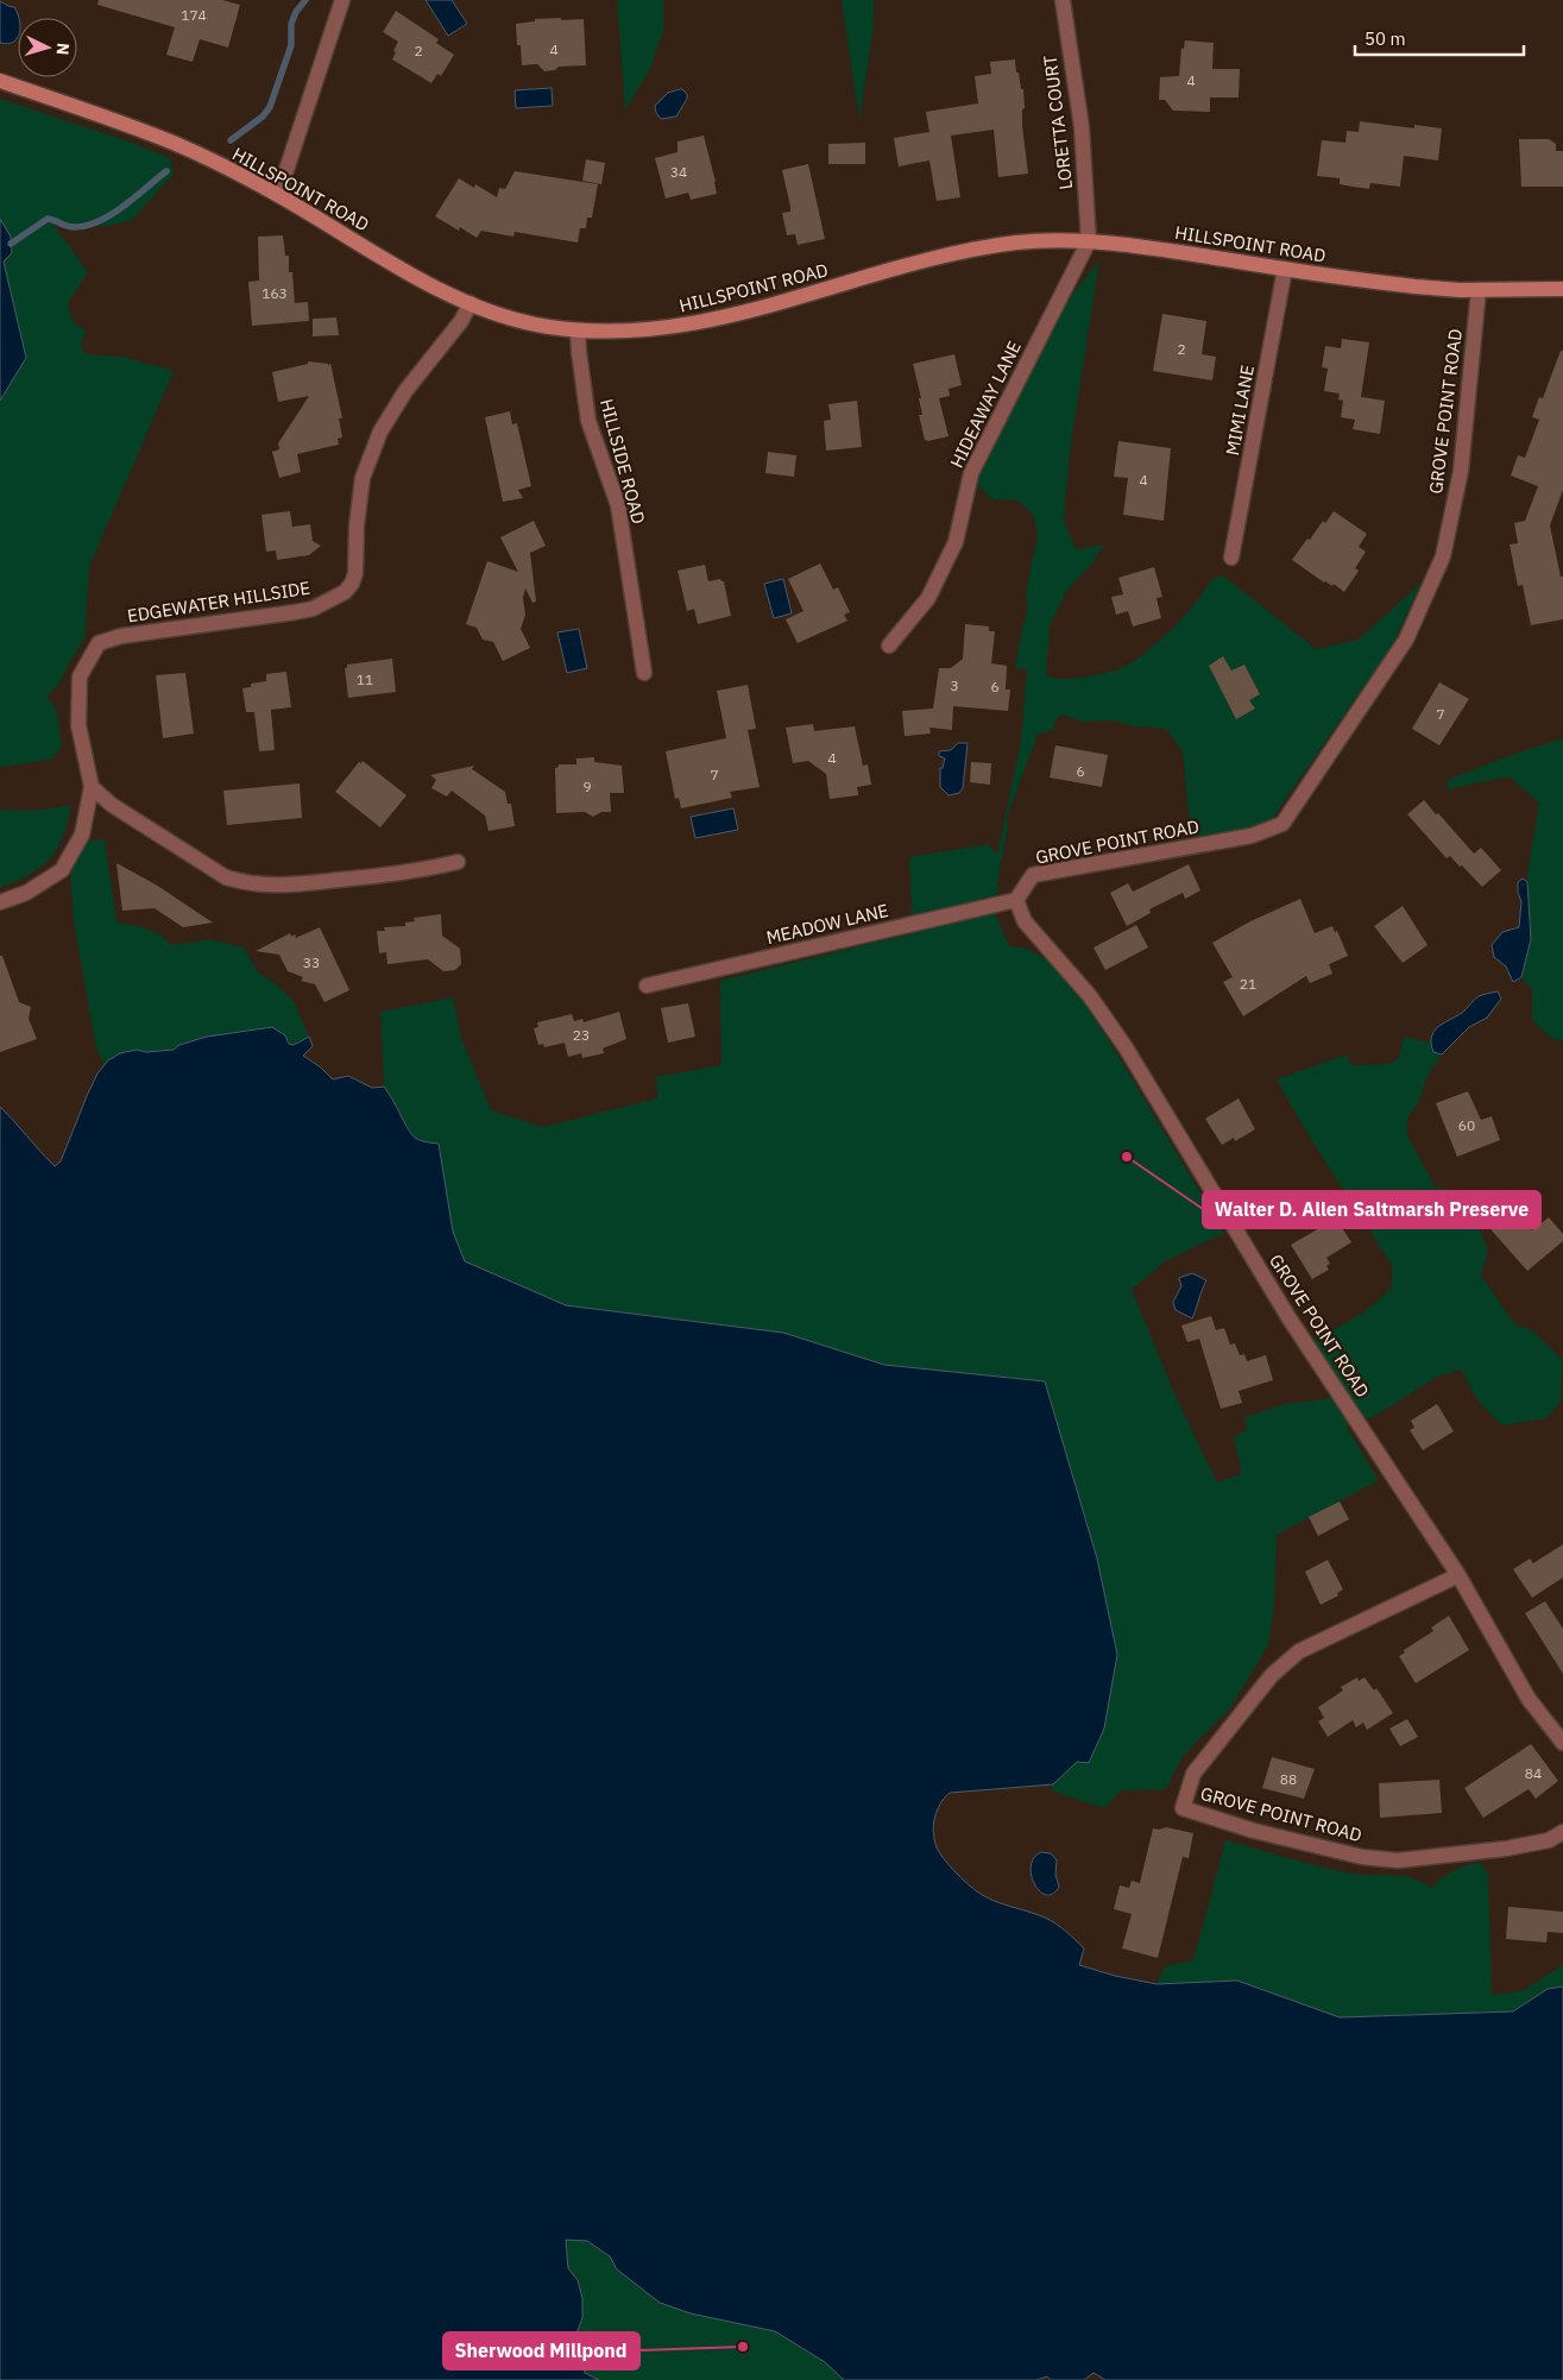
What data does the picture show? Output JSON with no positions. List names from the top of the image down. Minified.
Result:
{"streets":{"street":["LORETTA COURT","HILLSPOINT ROAD","HIDEAWAY LANE","MIMI LANE","GROVE POINT ROAD","HILLSIDE ROAD","EDGEWATER HILLSIDE","MEADOW LANE"]},"crossings":[["LORETTA COURT","HILLSPOINT ROAD"],["LORETTA COURT","HIDEAWAY LANE"],["HILLSPOINT ROAD","HIDEAWAY LANE"],["HILLSPOINT ROAD","MIMI LANE"],["HILLSPOINT ROAD","GROVE POINT ROAD"],["HILLSPOINT ROAD","HILLSIDE ROAD"],["HILLSPOINT ROAD","EDGEWATER HILLSIDE"],["GROVE POINT ROAD","MEADOW LANE"]],"places":["Walter D. Allen Saltmarsh Preserve","Sherwood Millpond"],"house_numbers":["174","4","2","4","34","163","2","4","11","3","6","7","4","6","7","9","33","21","23","60","84","88"],"scale_bar":"50 m","north":"right"}
